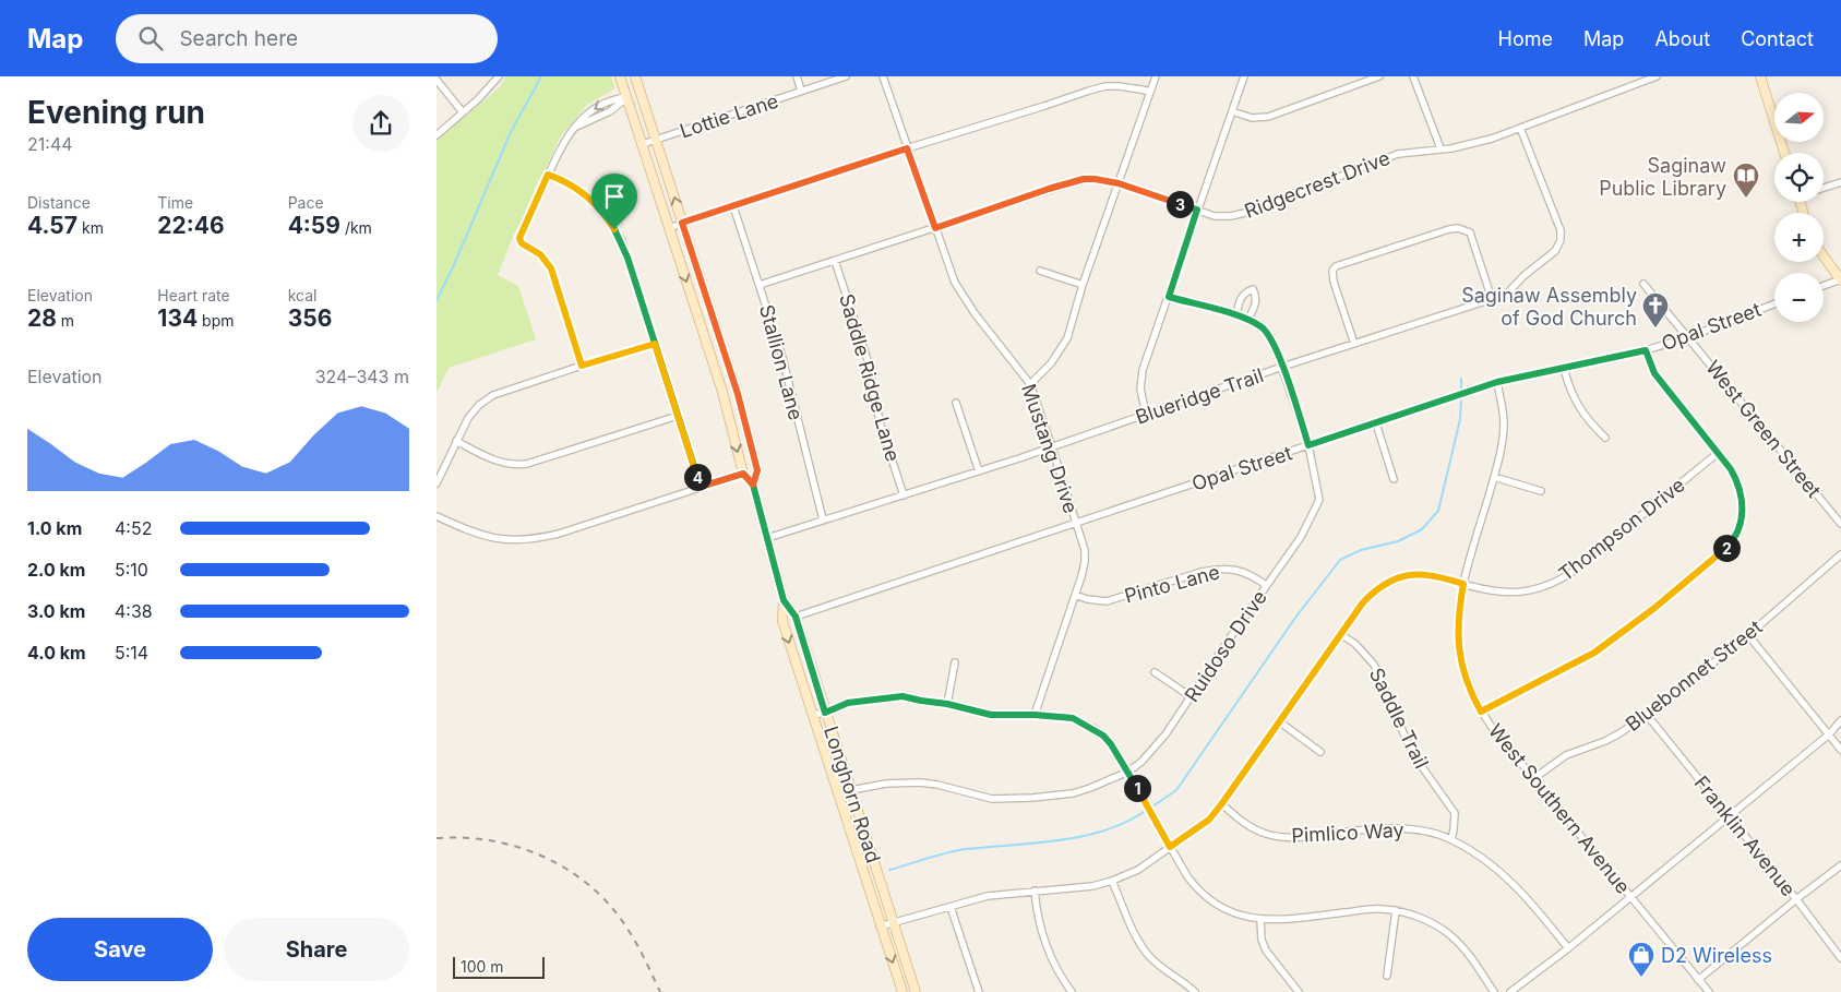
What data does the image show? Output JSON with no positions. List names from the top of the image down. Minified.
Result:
{"streets":{"main road":["Longhorn Road"],"street":["Lottie Lane","Ridgecrest Drive","Opal Street","Stallion Lane","Saddle Ridge Lane","Blueridge Trail","West Green Street","Mustang Drive","Thompson Drive","Pinto Lane","Ruidoso Drive","Bluebonnet Street","Saddle Trail","West Southern Avenue","Pimlico Way","Franklin Avenue"]},"crossings":[["Lottie Lane","Longhorn Road"],["Ridgecrest Drive","Stallion Lane"],["Ridgecrest Drive","Saddle Ridge Lane"],["Ridgecrest Drive","Blueridge Trail"],["Ridgecrest Drive","Mustang Drive"],["Opal Street","West Green Street"],["Opal Street","Mustang Drive"],["Opal Street","Ruidoso Drive"],["Opal Street","Longhorn Road"],["Opal Street","West Southern Avenue"],["Stallion Lane","Blueridge Trail"],["Saddle Ridge Lane","Blueridge Trail"],["Blueridge Trail","Mustang Drive"],["Blueridge Trail","Ruidoso Drive"],["Blueridge Trail","Longhorn Road"],["Mustang Drive","Pinto Lane"],["Thompson Drive","Saddle Trail"],["Thompson Drive","Longhorn Road"],["Thompson Drive","West Southern Avenue"],["Thompson Drive","Pimlico Way"],["Pinto Lane","Ruidoso Drive"],["Ruidoso Drive","Longhorn Road"],["Bluebonnet Street","West Southern Avenue"],["Bluebonnet Street","Franklin Avenue"],["Saddle Trail","Pimlico Way"]],"places":{"library":["Saginaw Public Library"],"church":["Saginaw Assembly of God Church"],"shop":["D2 Wireless"]},"scale_bar":"100 m","north":"right","page":{"header":"Map","search":"Search here","nav":["Home","Map","About","Contact"],"heading":["Evening run","21:44"],"map_buttons":["+","−"],"stats":[["Distance","4.57 km"],["Time","22:46"],["Pace","4:59 /km"],["Elevation","28 m"],["Heart rate","134 bpm"],["kcal","356"]],"pins":["3","4","2","1"],"chart":["Elevation","324–343 m"],"list":[{"name":"1.0 km","note":"4:52"},{"name":"2.0 km","note":"5:10"},{"name":"3.0 km","note":"4:38"},{"name":"4.0 km","note":"5:14"}],"buttons":["Save","Share"],"scale":"100 m"}}
